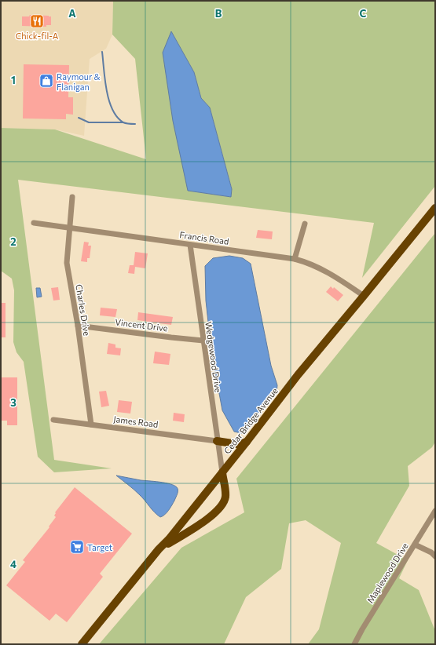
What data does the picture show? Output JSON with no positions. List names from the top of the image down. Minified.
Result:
{"streets":{"main road":["Cedar Bridge Avenue"],"street":["Francis Road","Charles Drive","Vincent Drive","Wedgewood Drive","James Road","Maplewood Drive"]},"crossings":[["Francis Road","Charles Drive"],["Francis Road","Wedgewood Drive"],["Francis Road","Cedar Bridge Avenue"],["Charles Drive","Vincent Drive"],["Charles Drive","James Road"],["Vincent Drive","Wedgewood Drive"],["Wedgewood Drive","Cedar Bridge Avenue"],["Wedgewood Drive","James Road"]],"places":{"restaurant":["Chick-fil-A"],"shop":["Raymour & Flanigan"],"supermarket":["Target"]},"grid":{"columns":["A","B","C"],"rows":["1","2","3","4"]}}
